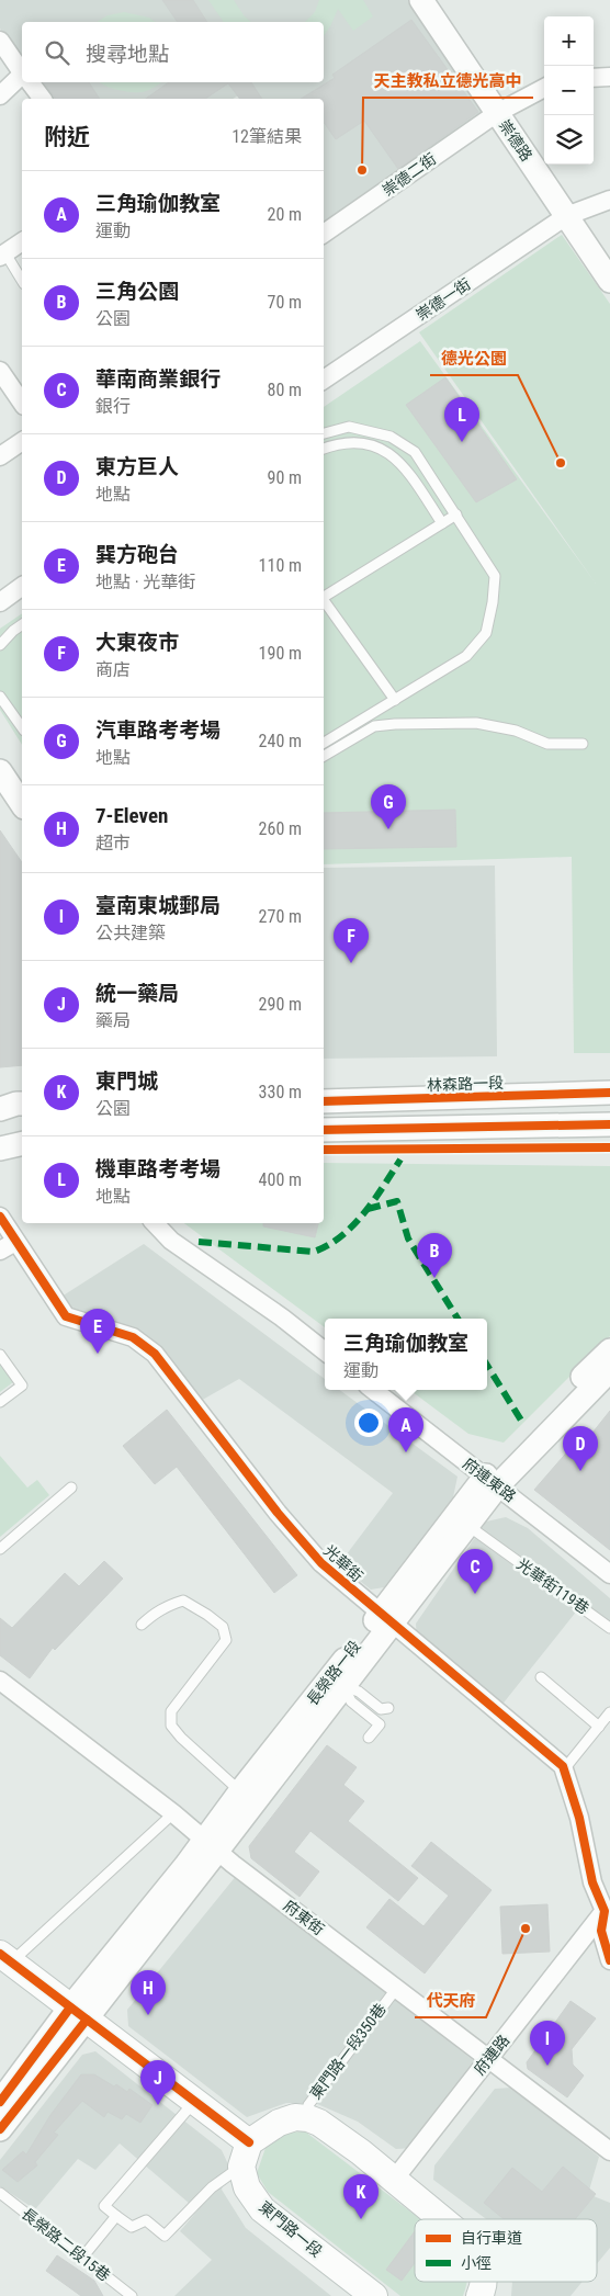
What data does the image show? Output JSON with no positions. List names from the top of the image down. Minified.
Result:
{"streets":{"main road":["東門路一段"],"street":["崇德路","崇德二街","崇德一街","林森路一段","府連東路","光華街","長榮路一段","府東街","府連路"],"lane":["光華街119巷","東門路一段350巷","長榮路二段15巷"]},"crossings":[["崇德路","崇德二街"],["崇德路","崇德一街"],["府連東路","長榮路一段"],["光華街","長榮路一段"],["光華街","府連路"],["光華街119巷","長榮路一段"],["長榮路一段","府東街"],["府東街","東門路一段350巷"],["府東街","府連路"]],"places":["天主教私立德光高中","德光公園","代天府"],"legend":["自行車道","小徑"],"page":{"map_buttons":["+","−"],"search":"搜尋地點","heading":["附近","12筆結果"],"list":[{"mark":"A","name":"三角瑜伽教室","note":"運動","value":"20 m"},{"mark":"B","name":"三角公園","note":"公園","value":"70 m"},{"mark":"C","name":"華南商業銀行","note":"銀行","value":"80 m"},{"mark":"D","name":"東方巨人","note":"地點","value":"90 m"},{"mark":"E","name":"巽方砲台","note":"地點 · 光華街","value":"110 m"},{"mark":"F","name":"大東夜市","note":"商店","value":"190 m"},{"mark":"G","name":"汽車路考考場","note":"地點","value":"240 m"},{"mark":"H","name":"7-Eleven","note":"超市","value":"260 m"},{"mark":"I","name":"臺南東城郵局","note":"公共建築","value":"270 m"},{"mark":"J","name":"統一藥局","note":"藥局","value":"290 m"},{"mark":"K","name":"東門城","note":"公園","value":"330 m"},{"mark":"L","name":"機車路考考場","note":"地點","value":"400 m"}],"pins":["L","G","F","B","E","A","D","C","H","I","J","K"],"popup":["三角瑜伽教室","運動"]}}
